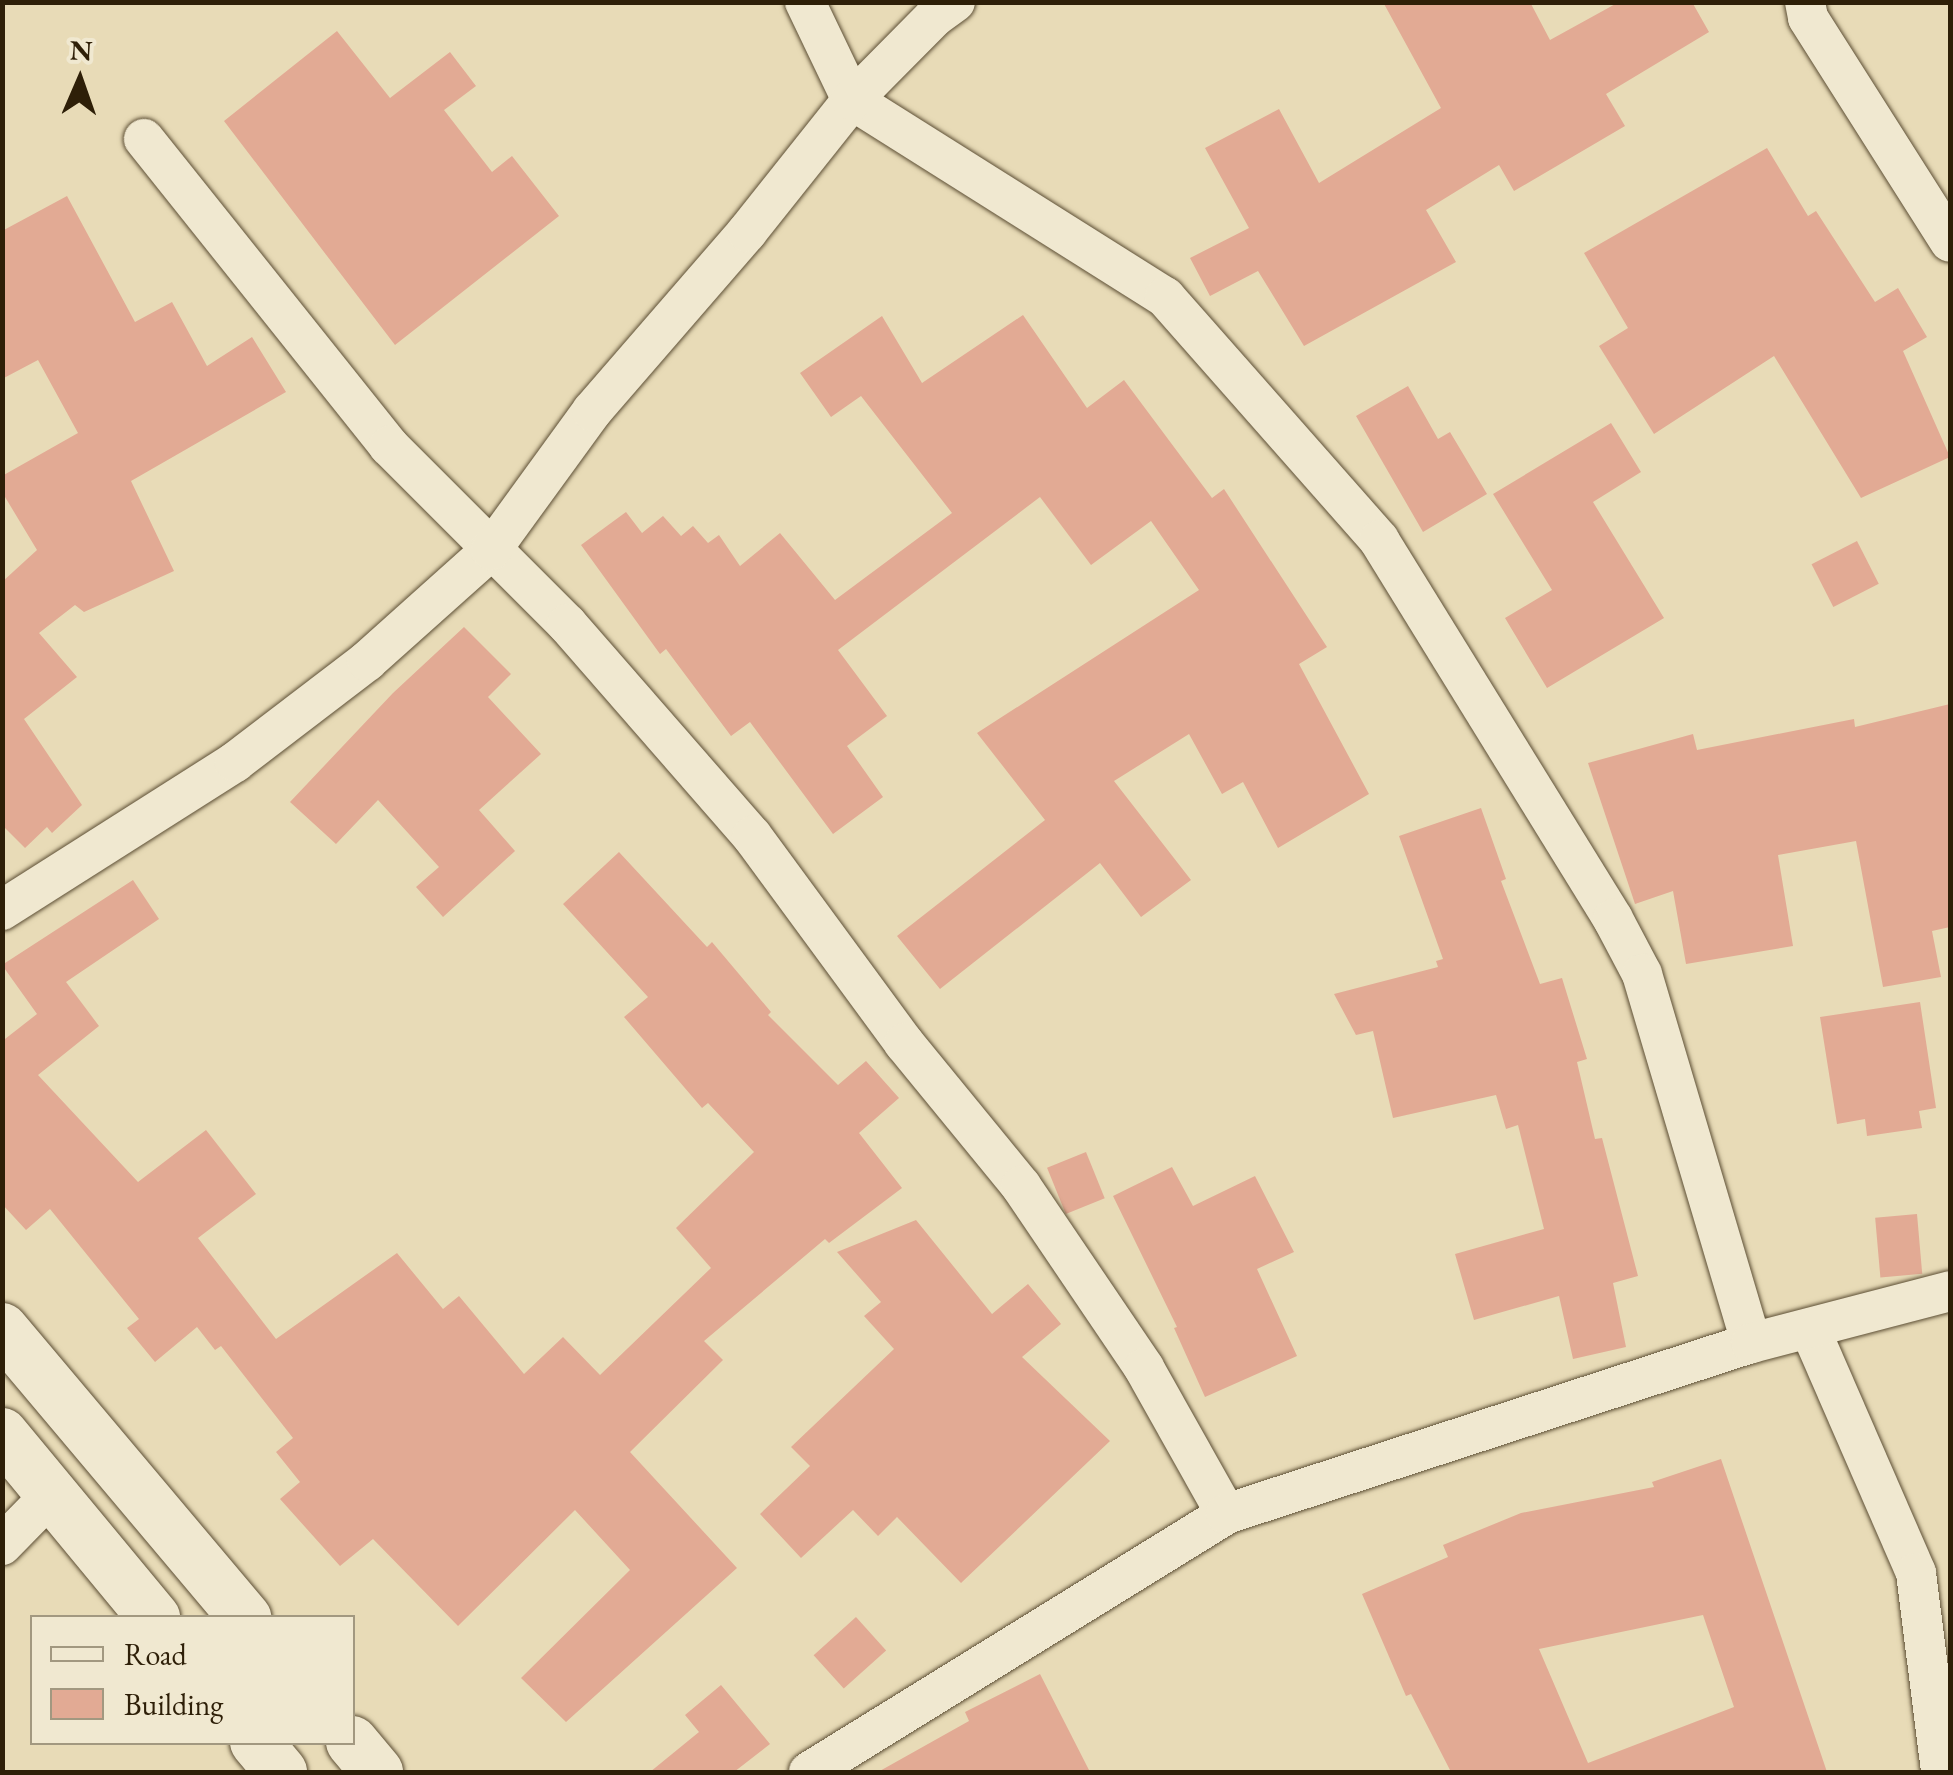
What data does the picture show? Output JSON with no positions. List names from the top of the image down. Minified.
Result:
{"legend":["Road","Building"],"north":"top"}
